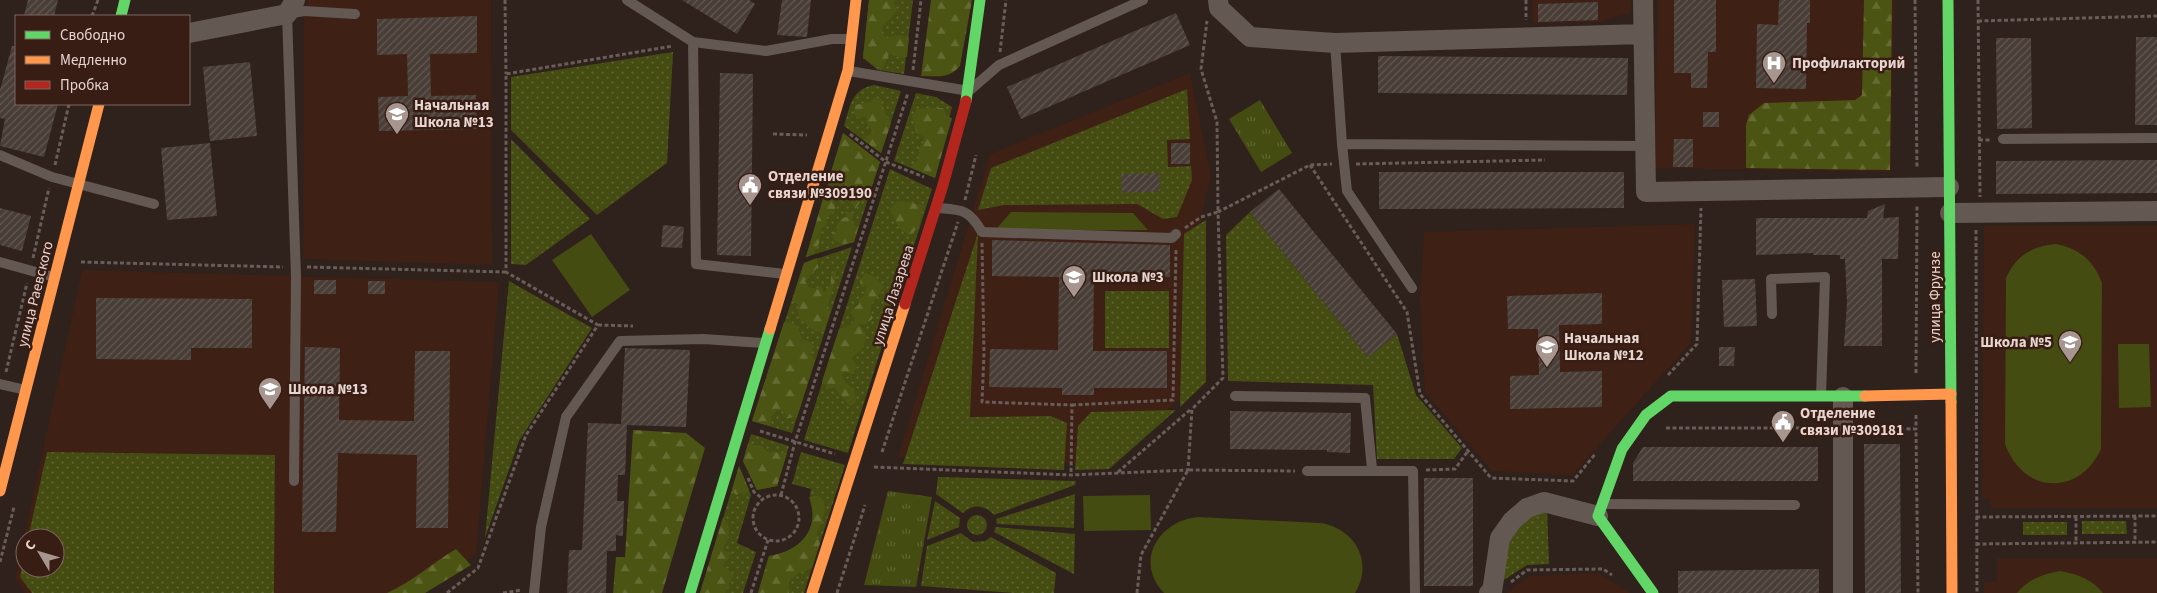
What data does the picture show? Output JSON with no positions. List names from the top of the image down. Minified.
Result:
{"streets":{"main road":["улица Раевского","улица Лазарева","улица Фрунзе"]},"places":{"hospital":["Профилакторий"],"school or university":["Начальная Школа №13","Школа №3","Школа №5","Начальная Школа №12","Школа №13"],"public building":["Отделение связи №309190","Отделение связи №309181"]},"legend":["Свободно","Медленно","Пробка"],"north":"top left"}
